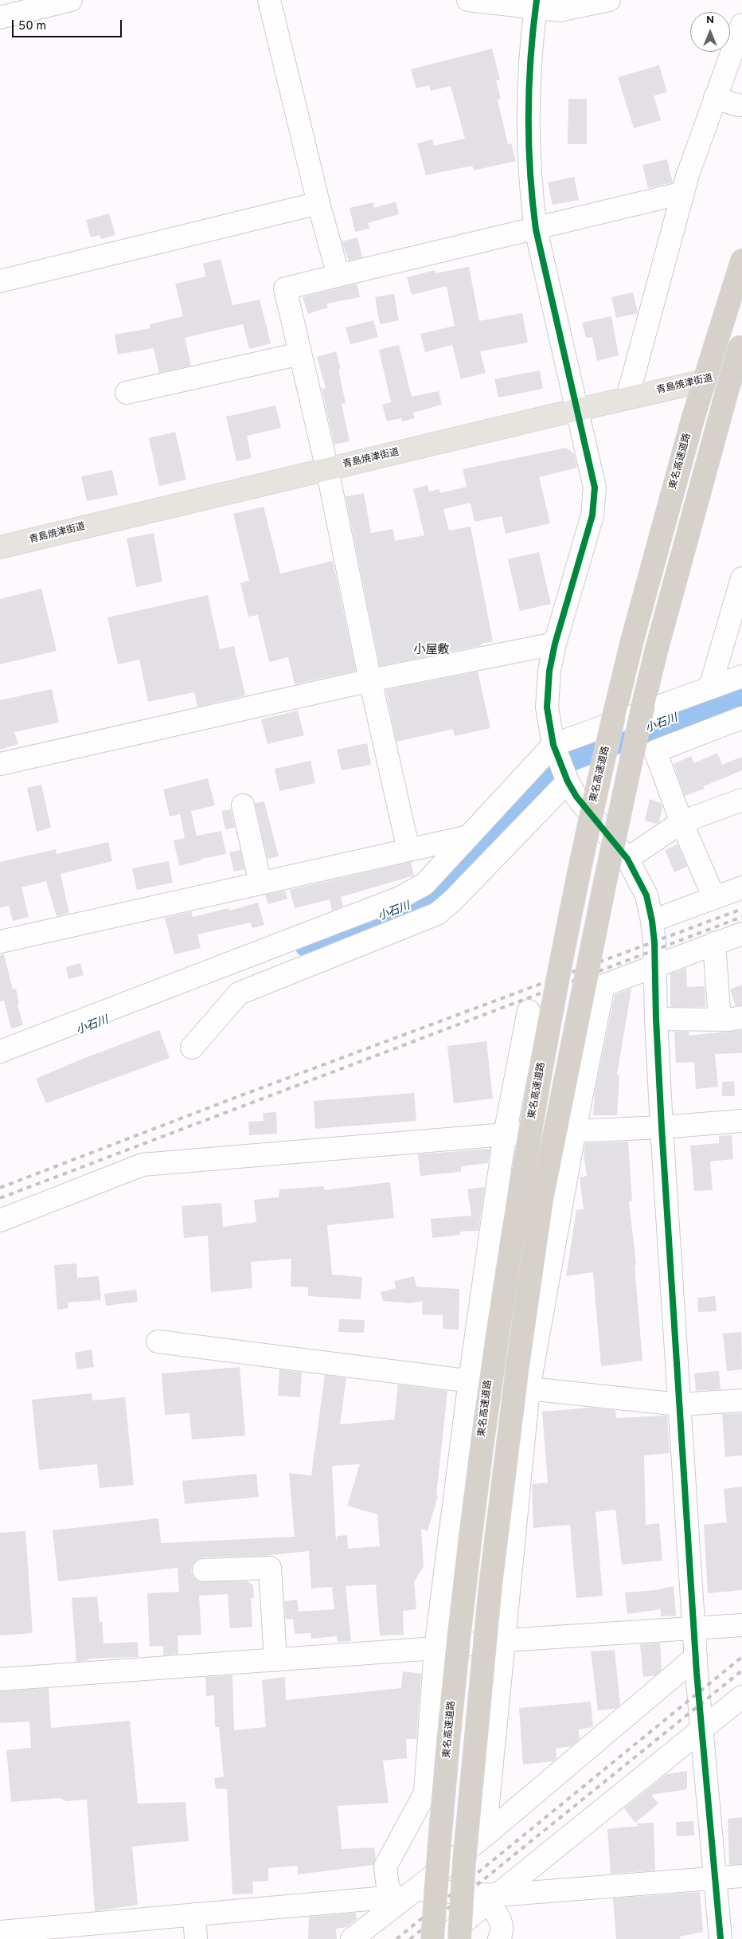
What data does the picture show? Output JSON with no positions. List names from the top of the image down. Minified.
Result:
{"streets":{"highway":["東名高速道路"],"main road":["青島焼津街道"]},"districts":["小屋敷"],"water":["小石川"],"scale_bar":"50 m","north":"top"}
